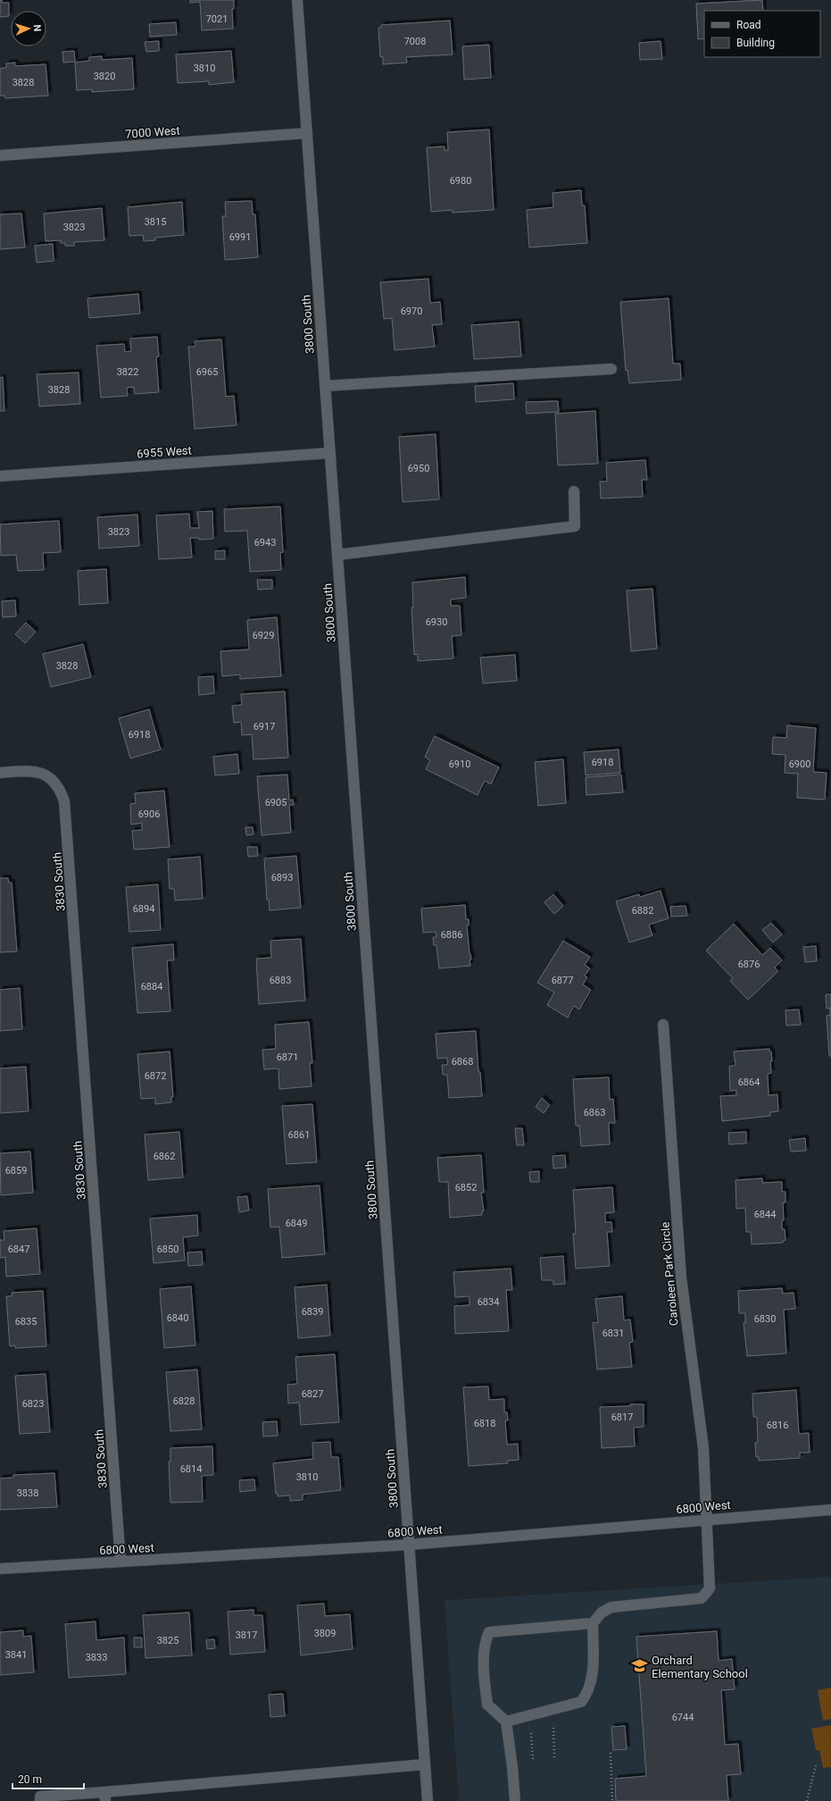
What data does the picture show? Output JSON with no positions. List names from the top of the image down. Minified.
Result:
{"streets":{"street":["7000 West","3800 South","6955 West","3830 South","Caroleen Park Circle","6800 West"]},"crossings":[["7000 West","3800 South"],["3800 South","6955 West"],["3800 South","6800 West"],["3830 South","6800 West"],["Caroleen Park Circle","6800 West"]],"places":{"school or university":["Orchard Elementary School"]},"house_numbers":["7021","7008","3810","3820","3828","6980","3815","3823","6991","6970","3822","6965","3828","6950","3823","6943","6930","6929","3828","6917","6918","6918","6910","6900","6905","6906","6893","6894","6882","6886","6876","6883","6877","6884","6871","6868","6872","6864","6863","6861","6862","6859","6852","6844","6849","6847","6850","6834","6839","6840","6830","6835","6831","6827","6828","6823","6817","6818","6816","6814","3810","3838","3809","3817","3825","3841","3833","6744"],"legend":["Road","Building"],"scale_bar":"20 m","north":"right"}
